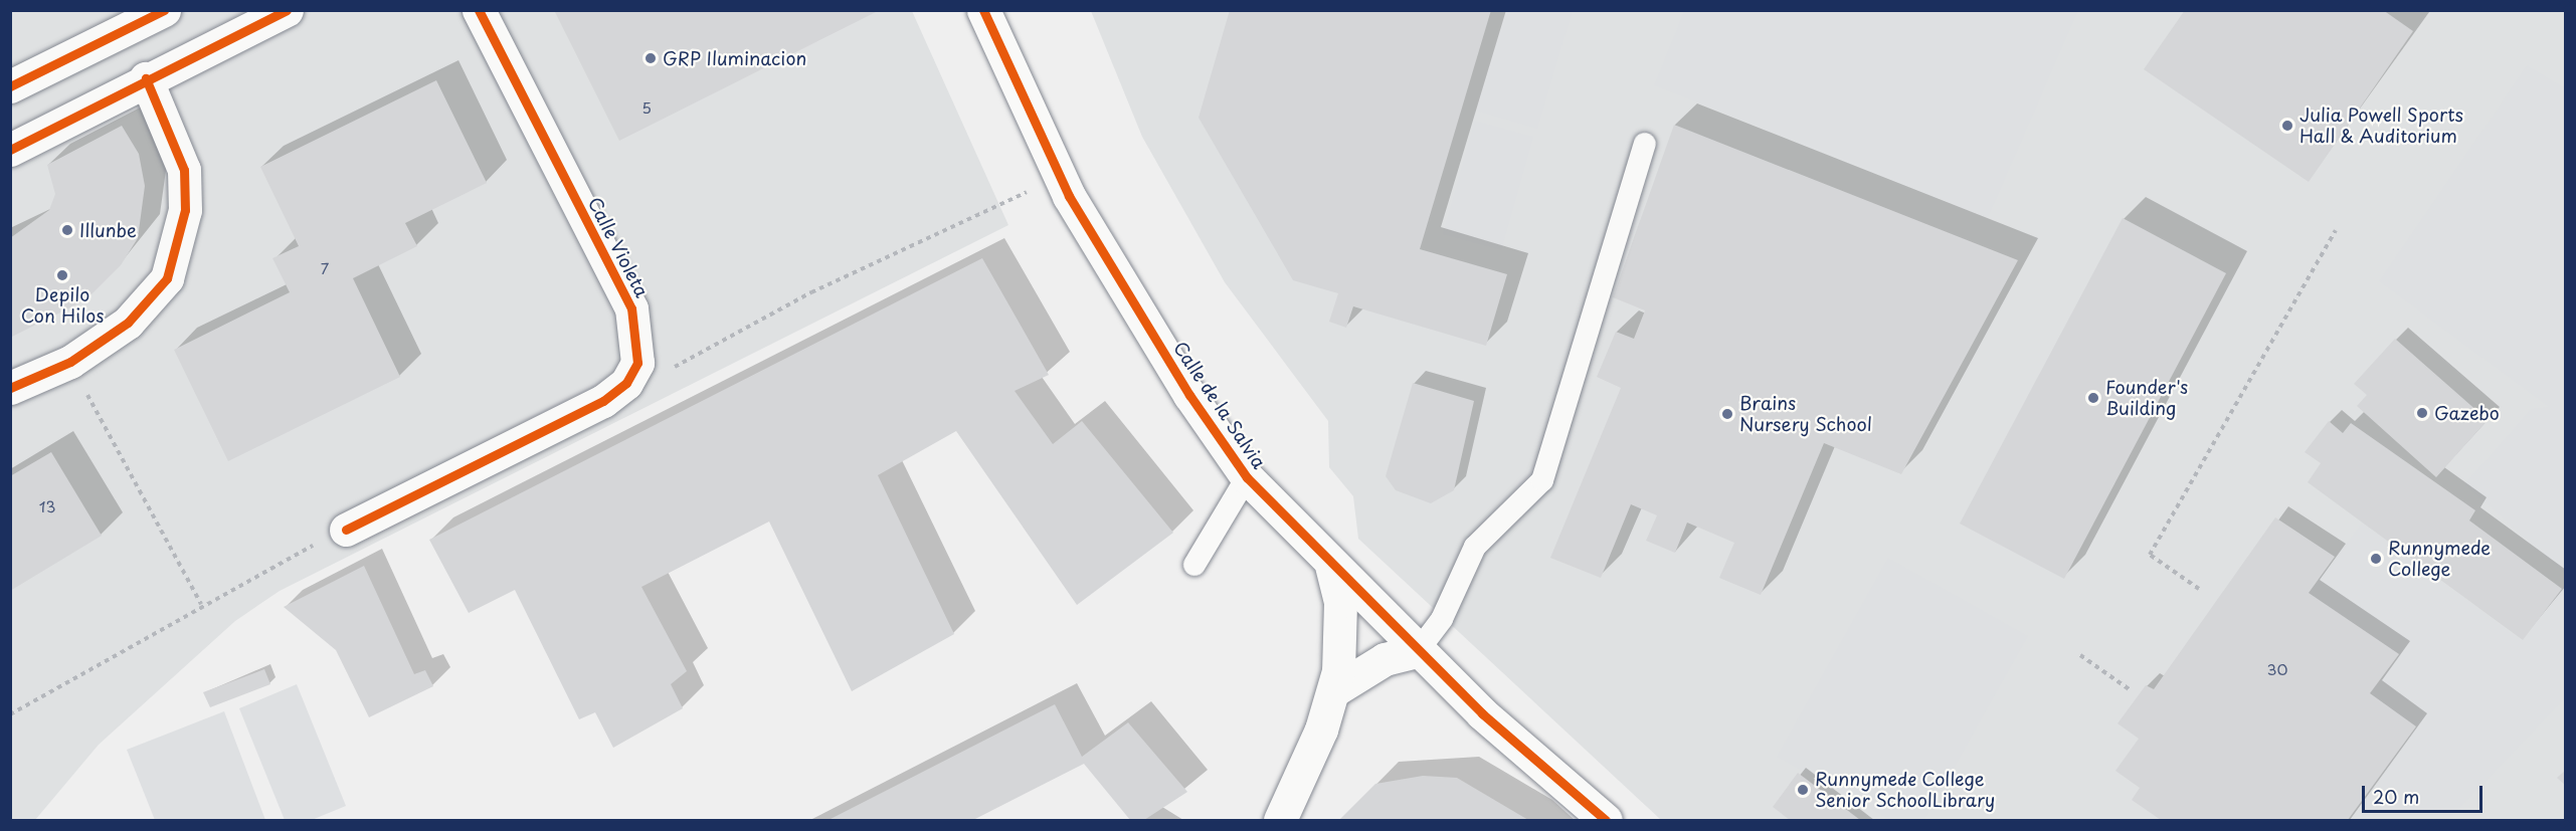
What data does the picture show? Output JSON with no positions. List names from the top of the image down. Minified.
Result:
{"streets":{"street":["Calle Violeta","Calle de la Salvia"]},"places":["GRP Iluminacion","Julia Powell Sports Hall & Auditorium","Illunbe","Depilo Con Hilos","Founder's Building","Gazebo","Brains Nursery School","Runnymede College","Runnymede College Senior SchoolLibrary"],"house_numbers":["5","7","13","30"],"scale_bar":"20 m"}
